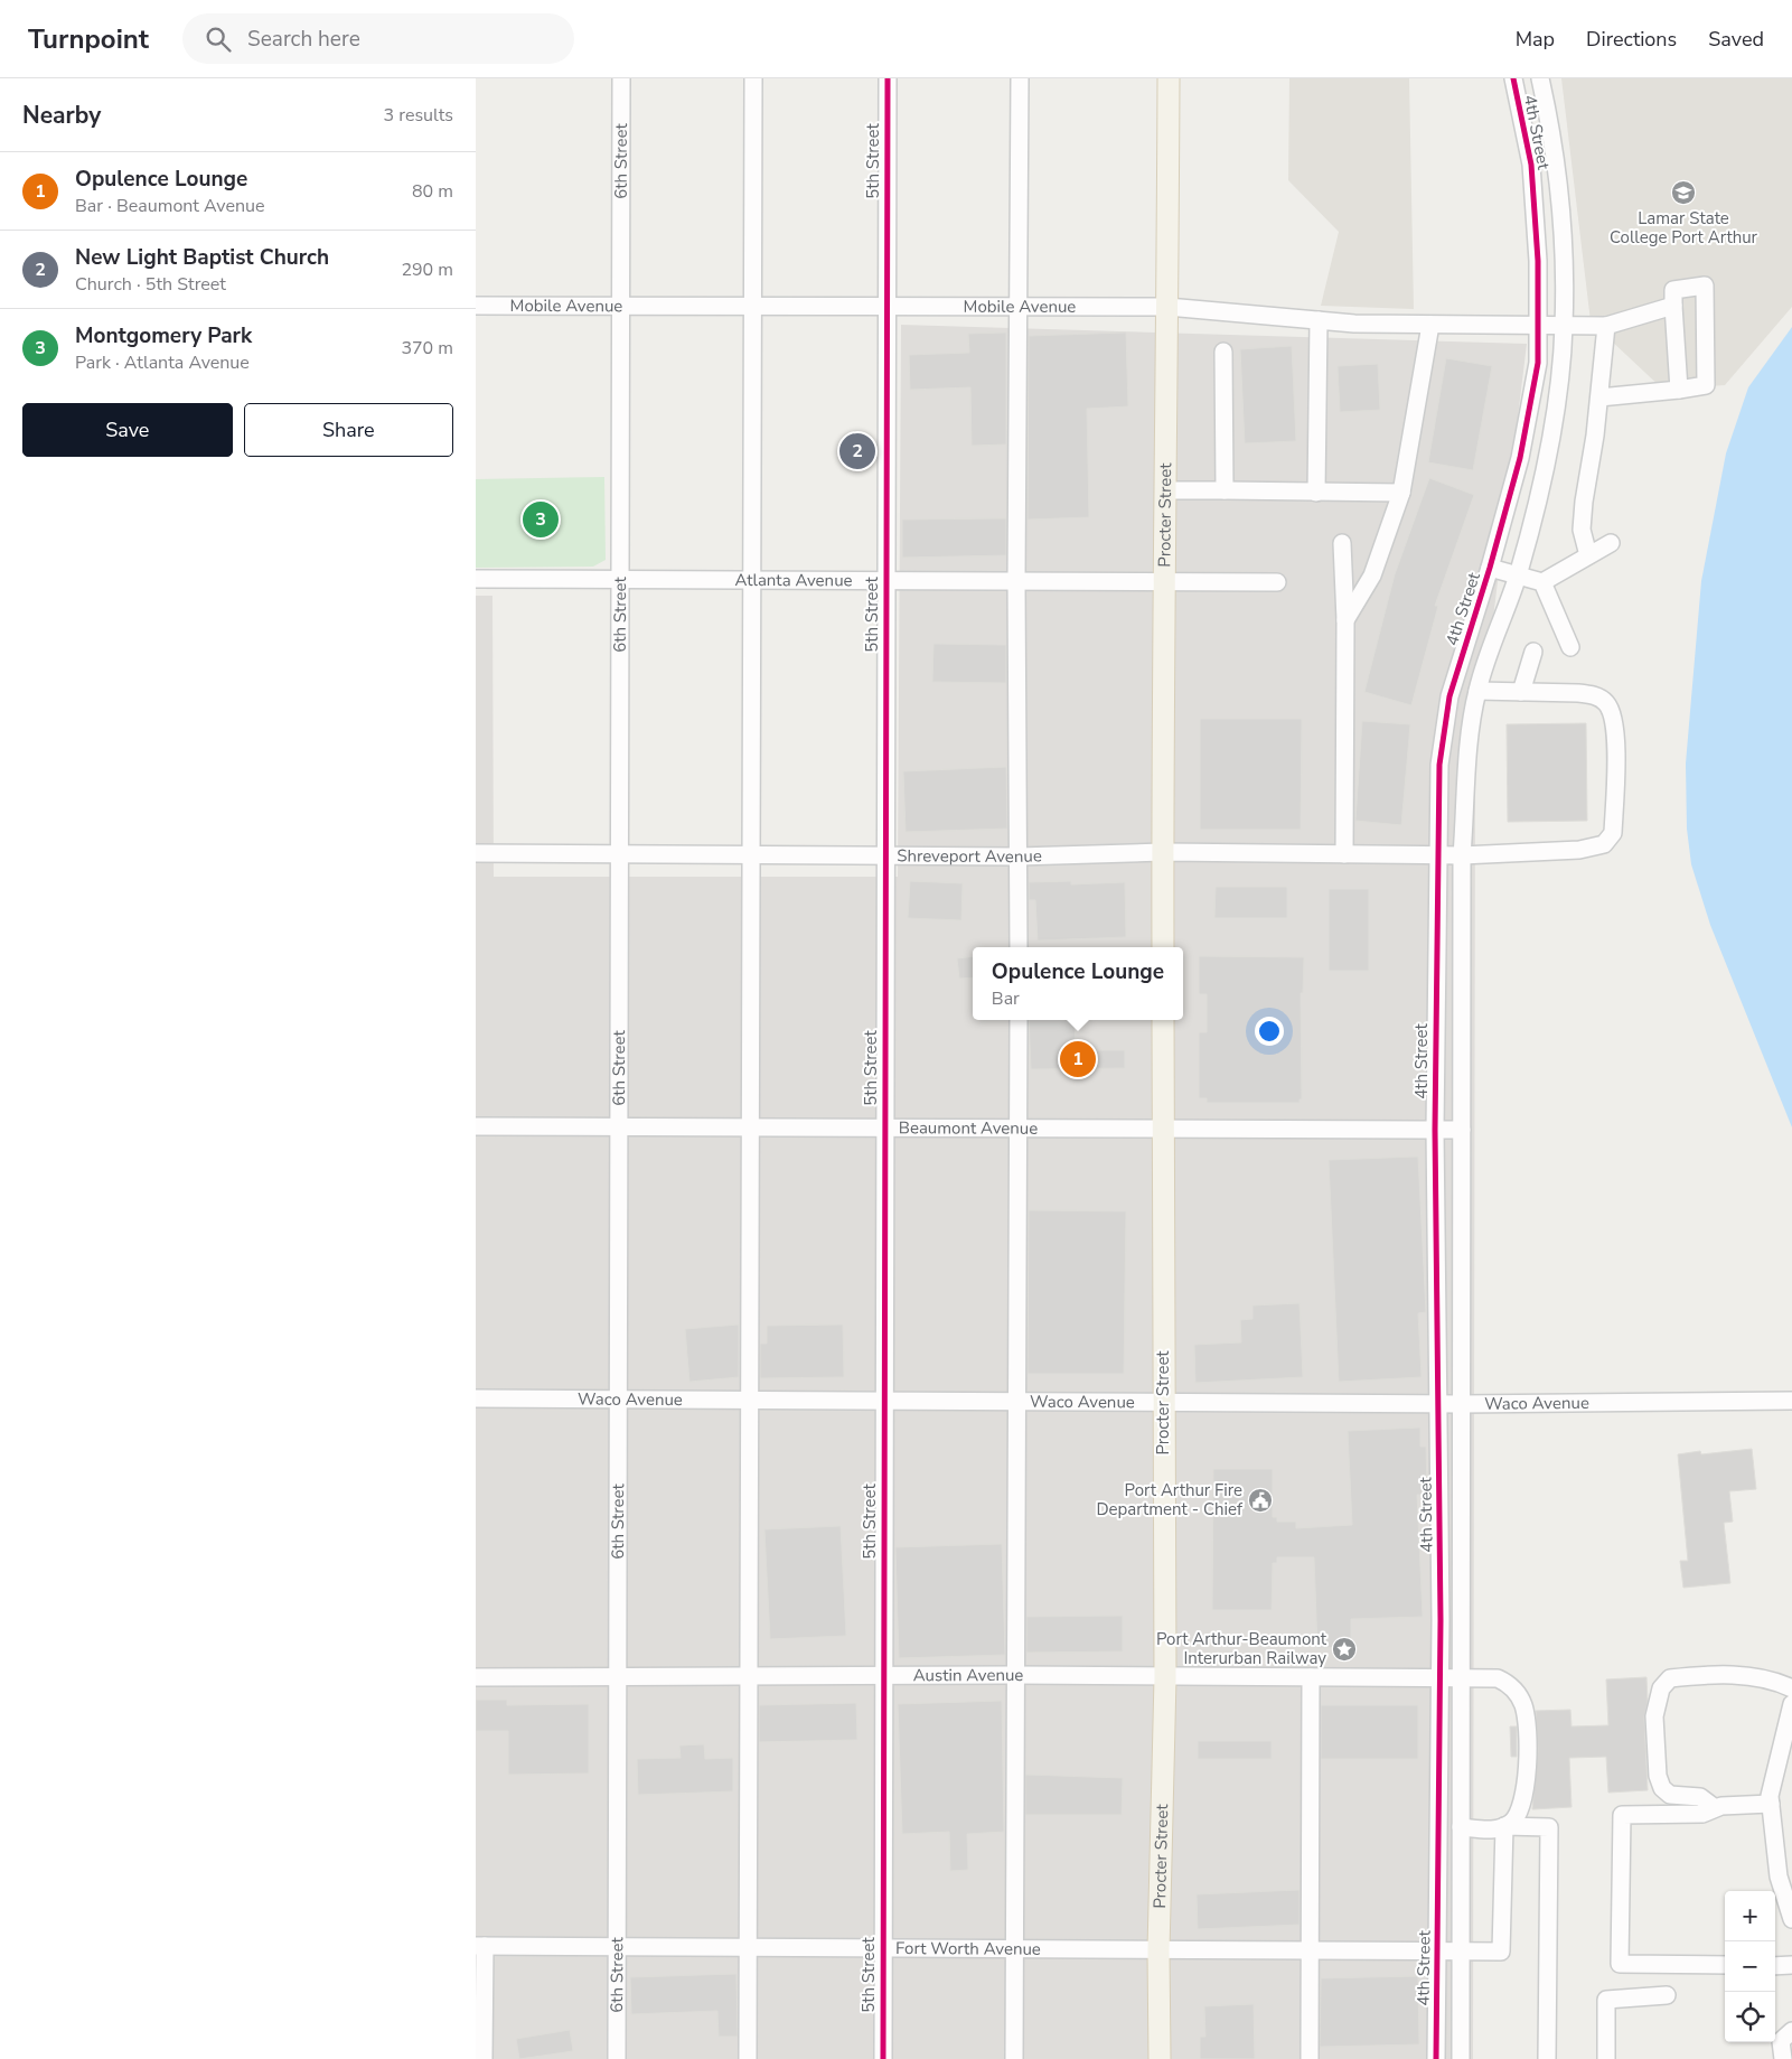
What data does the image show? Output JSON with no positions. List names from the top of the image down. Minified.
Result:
{"streets":{"main road":["Procter Street"],"street":["4th Street","5th Street","6th Street","Mobile Avenue","Atlanta Avenue","Shreveport Avenue","Beaumont Avenue","Waco Avenue","Austin Avenue","Fort Worth Avenue"]},"crossings":[["4th Street","Mobile Avenue"],["4th Street","Shreveport Avenue"],["4th Street","Beaumont Avenue"],["4th Street","Waco Avenue"],["4th Street","Austin Avenue"],["4th Street","Fort Worth Avenue"],["5th Street","Mobile Avenue"],["5th Street","Atlanta Avenue"],["5th Street","Shreveport Avenue"],["5th Street","Beaumont Avenue"],["5th Street","Waco Avenue"],["5th Street","Austin Avenue"],["5th Street","Fort Worth Avenue"],["6th Street","Mobile Avenue"],["6th Street","Atlanta Avenue"],["6th Street","Shreveport Avenue"],["6th Street","Beaumont Avenue"],["6th Street","Waco Avenue"],["6th Street","Austin Avenue"],["6th Street","Fort Worth Avenue"],["Mobile Avenue","Procter Street"],["Procter Street","Atlanta Avenue"],["Procter Street","Shreveport Avenue"],["Procter Street","Beaumont Avenue"],["Procter Street","Waco Avenue"],["Procter Street","Austin Avenue"],["Procter Street","Fort Worth Avenue"],["Austin Avenue","Fort Worth Avenue"]],"places":{"school or university":["Lamar State College Port Arthur"],"public building":["Port Arthur Fire Department - Chief"],"place":["Port Arthur-Beaumont Interurban Railway"]},"page":{"header":"Turnpoint","search":"Search here","nav":["Map","Directions","Saved"],"heading":["Nearby","3 results"],"list":[{"mark":"1","name":"Opulence Lounge","note":"Bar · Beaumont Avenue","value":"80 m"},{"mark":"2","name":"New Light Baptist Church","note":"Church · 5th Street","value":"290 m"},{"mark":"3","name":"Montgomery Park","note":"Park · Atlanta Avenue","value":"370 m"}],"buttons":["Save","Share"],"pins":["2","3","1"],"popup":["Opulence Lounge","Bar"],"map_buttons":["+","−"]}}
